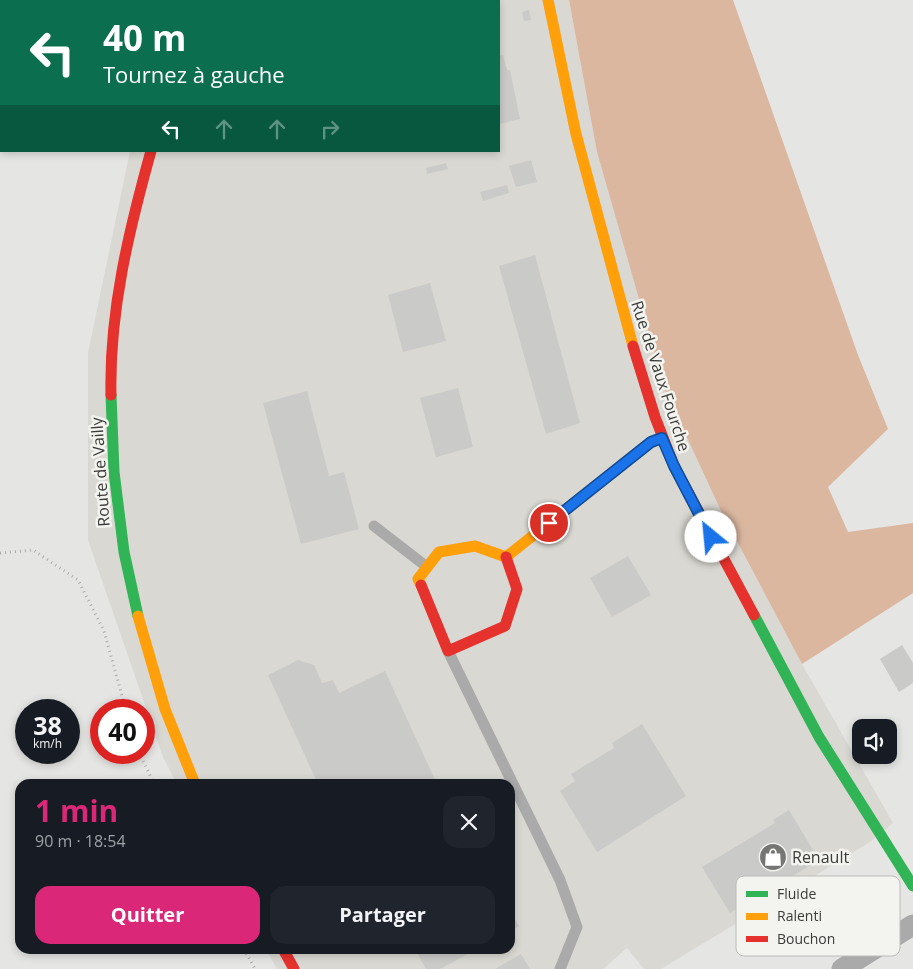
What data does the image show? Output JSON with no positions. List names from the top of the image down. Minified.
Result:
{"streets":{"street":["Rue de Vaux Fourche","Route de Vailly"]},"places":{"shop":["Renault"]},"legend":["Fluide","Ralenti","Bouchon"],"page":{"turn":["40 m","Tournez à gauche"],"speed":"38 km/h","limit":"40","heading":["1 min","90 m · 18:54"],"buttons":["Quitter","Partager"]}}
